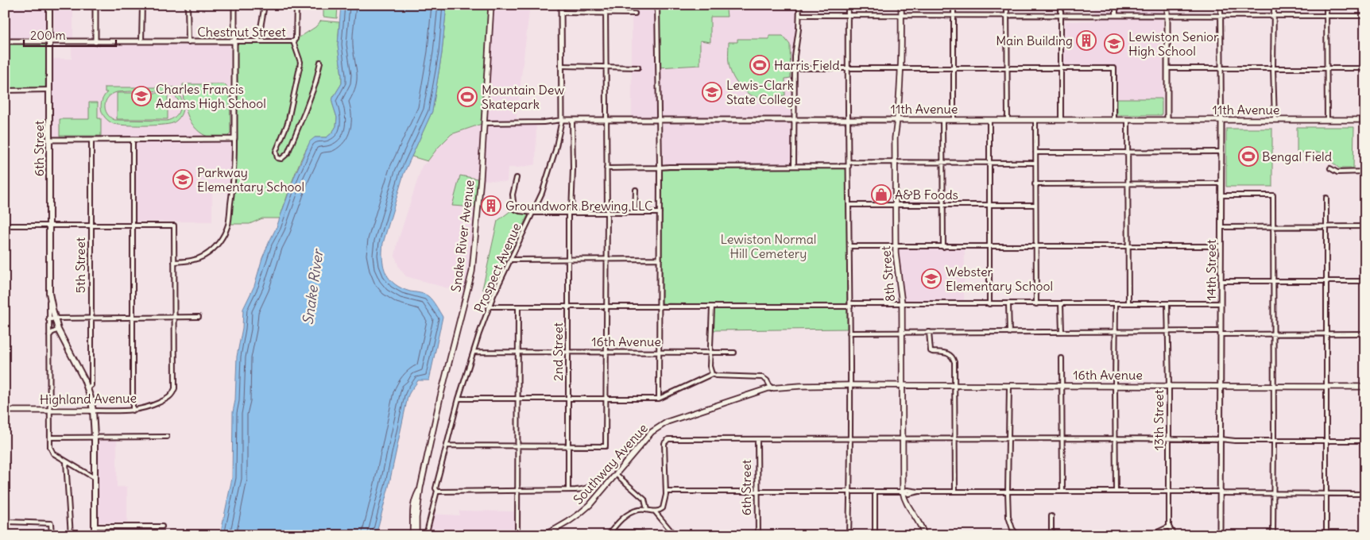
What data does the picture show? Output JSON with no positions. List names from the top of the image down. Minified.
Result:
{"streets":{"main road":["11th Avenue","6th Street","Snake River Avenue","8th Street","16th Avenue","Highland Avenue","Southway Avenue"],"street":["Chestnut Street","5th Street","Prospect Avenue","14th Street","2nd Street","13th Street"]},"crossings":[["Chestnut Street","6th Street"],["11th Avenue","Snake River Avenue"],["11th Avenue","Prospect Avenue"],["11th Avenue","14th Street"],["11th Avenue","8th Street"],["11th Avenue","2nd Street"],["6th Street","5th Street"],["6th Street","Highland Avenue"],["Prospect Avenue","16th Avenue"],["14th Street","16th Avenue"],["8th Street","16th Avenue"],["16th Avenue","2nd Street"],["16th Avenue","13th Street"],["16th Avenue","Southway Avenue"]],"water":["Snake River"],"parks":["Lewiston Normal Hill Cemetery"],"places":{"building":["Main Building","Groundwork Brewing LLC"],"school or university":["Lewiston Senior High School","Lewis-Clark State College","Charles Francis Adams High School","Parkway Elementary School","Webster Elementary School"],"sports":["Harris Field","Mountain Dew Skatepark","Bengal Field"],"shop":["A&B Foods"]},"scale_bar":"200 m"}
